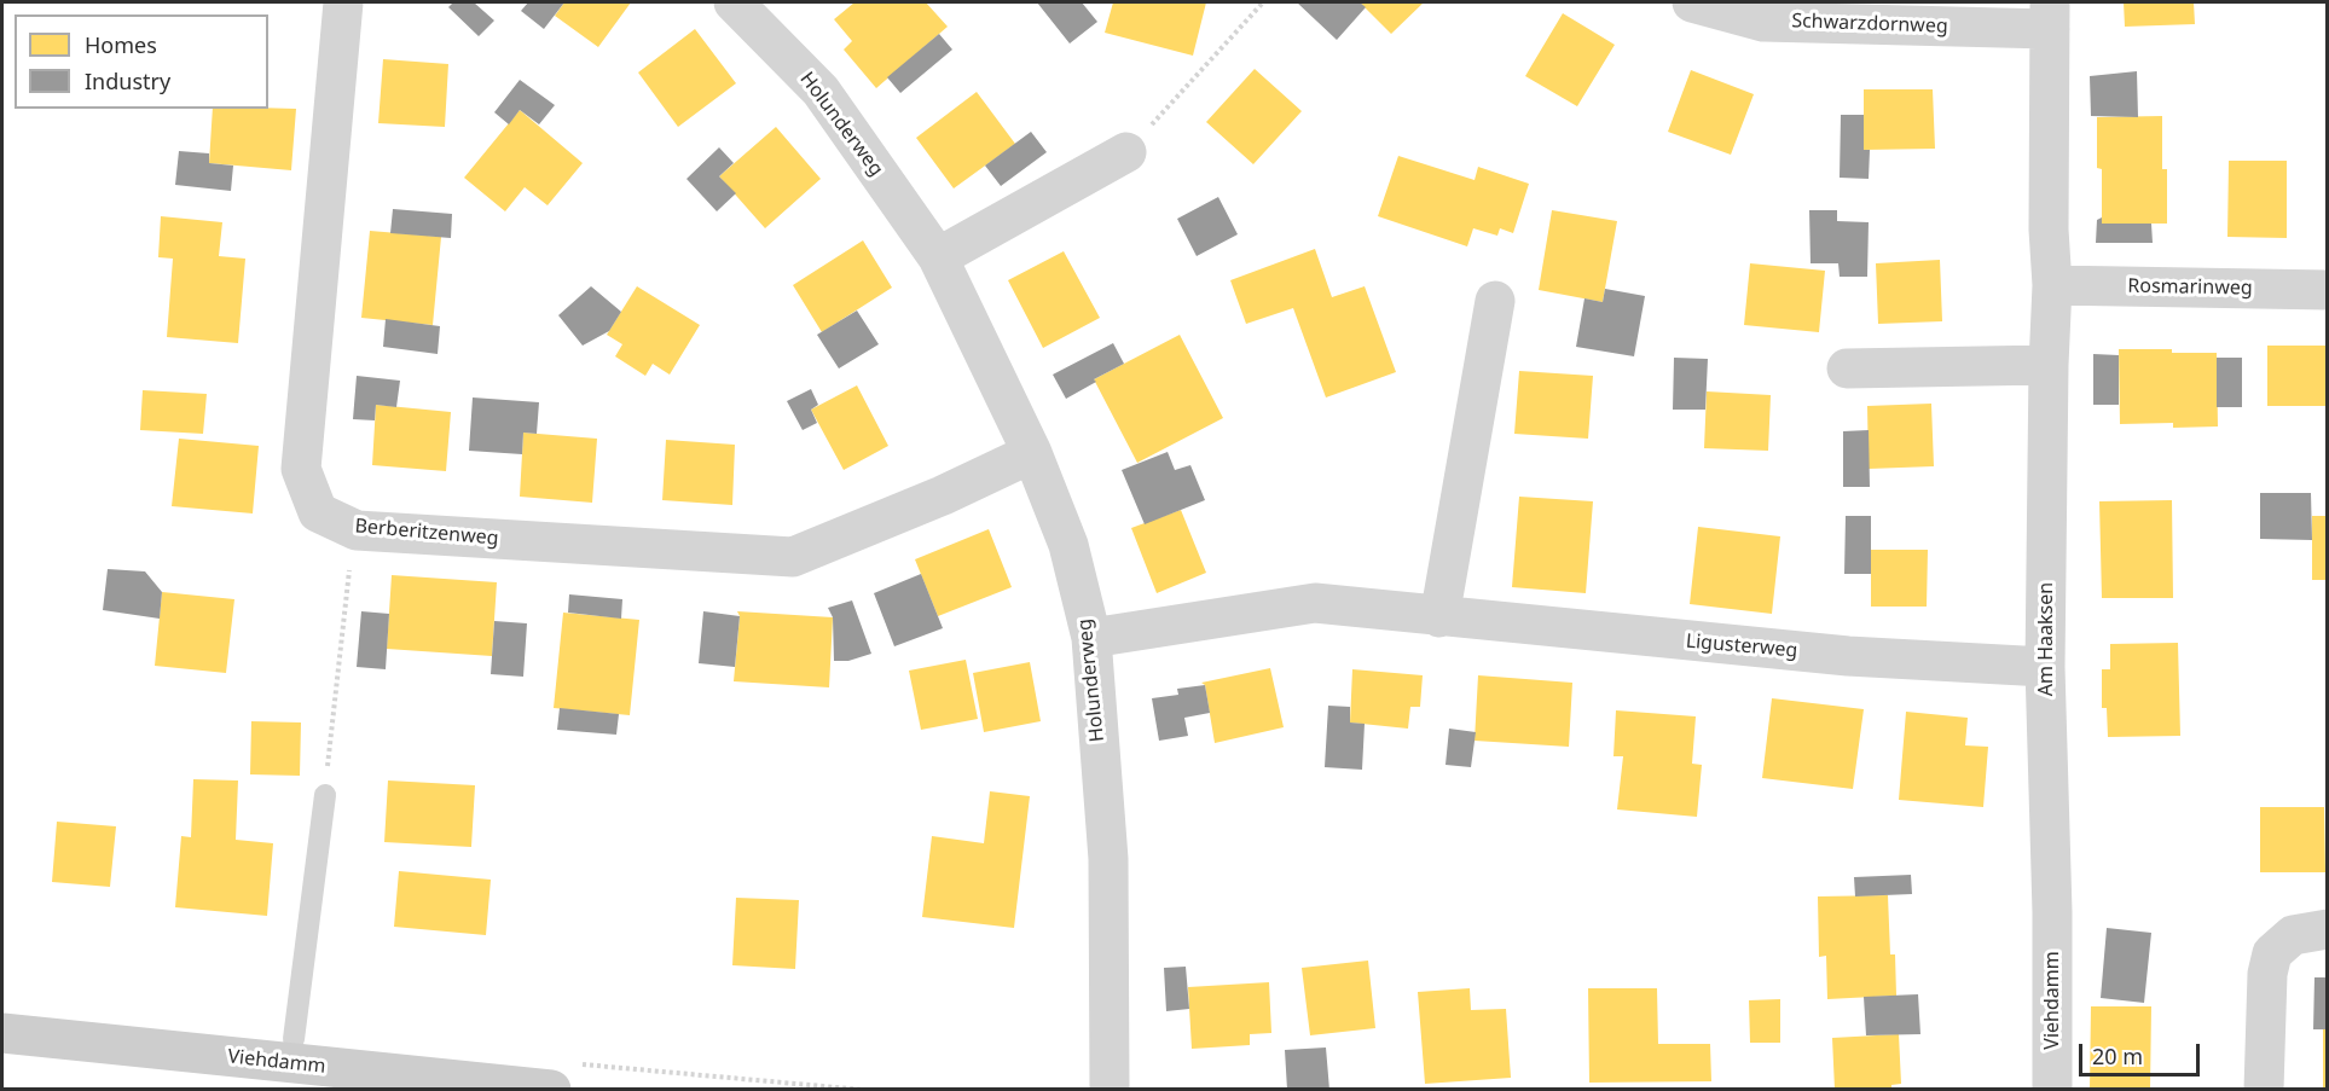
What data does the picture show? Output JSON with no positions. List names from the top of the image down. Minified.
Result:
{"streets":{"main road":["Viehdamm"],"street":["Schwarzdornweg","Holunderweg","Rosmarinweg","Berberitzenweg","Am Haaksen","Ligusterweg"]},"crossings":[["Schwarzdornweg","Am Haaksen"],["Holunderweg","Berberitzenweg"],["Holunderweg","Ligusterweg"],["Rosmarinweg","Am Haaksen"],["Am Haaksen","Ligusterweg"],["Am Haaksen","Viehdamm"]],"legend":["Homes","Industry"],"scale_bar":"20 m"}
